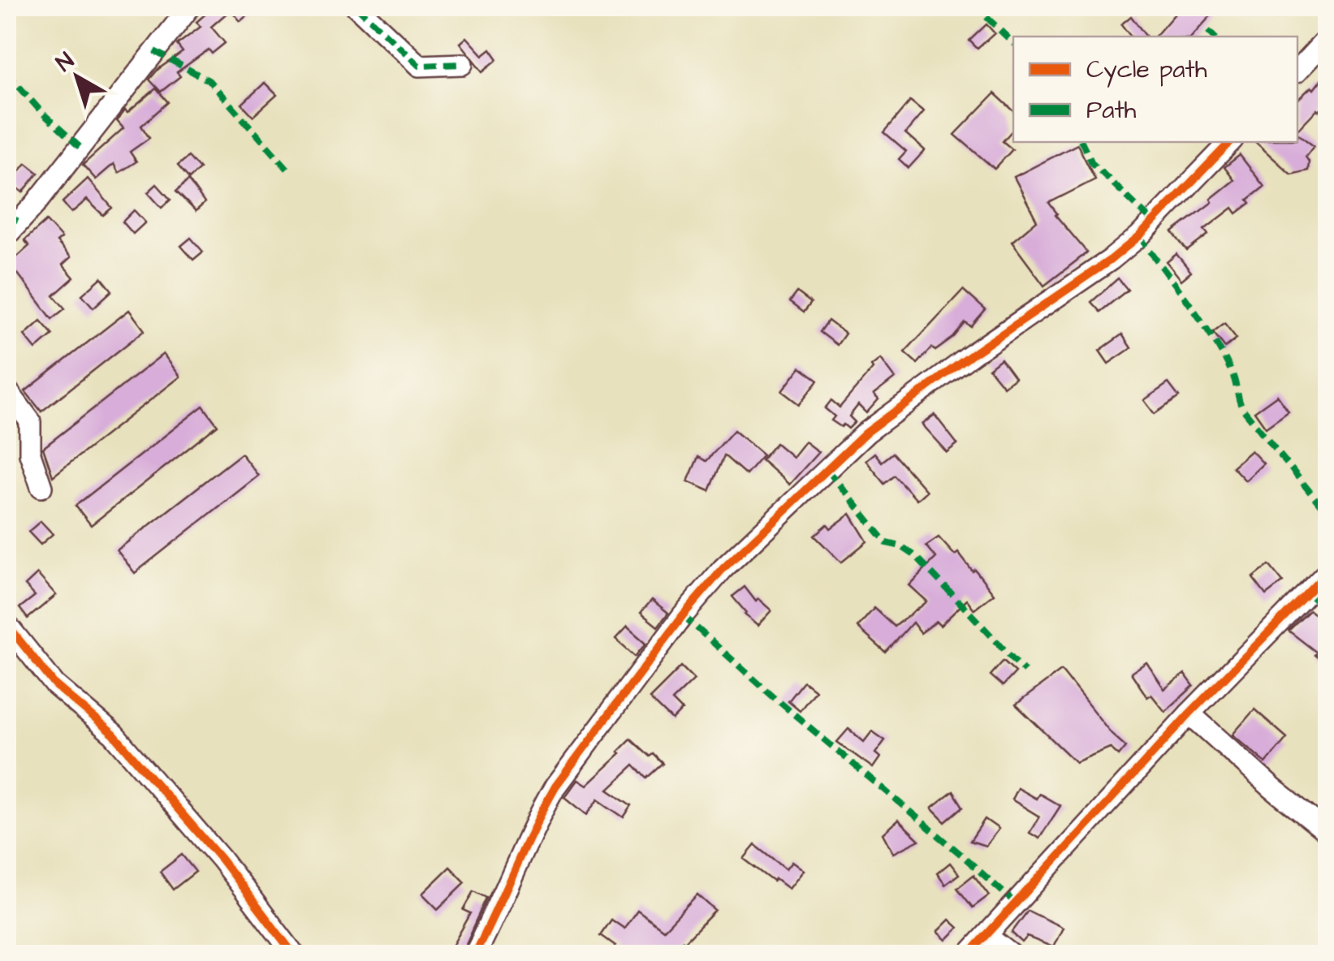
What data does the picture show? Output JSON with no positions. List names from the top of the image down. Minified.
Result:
{"legend":["Cycle path","Path"],"north":"top left"}
